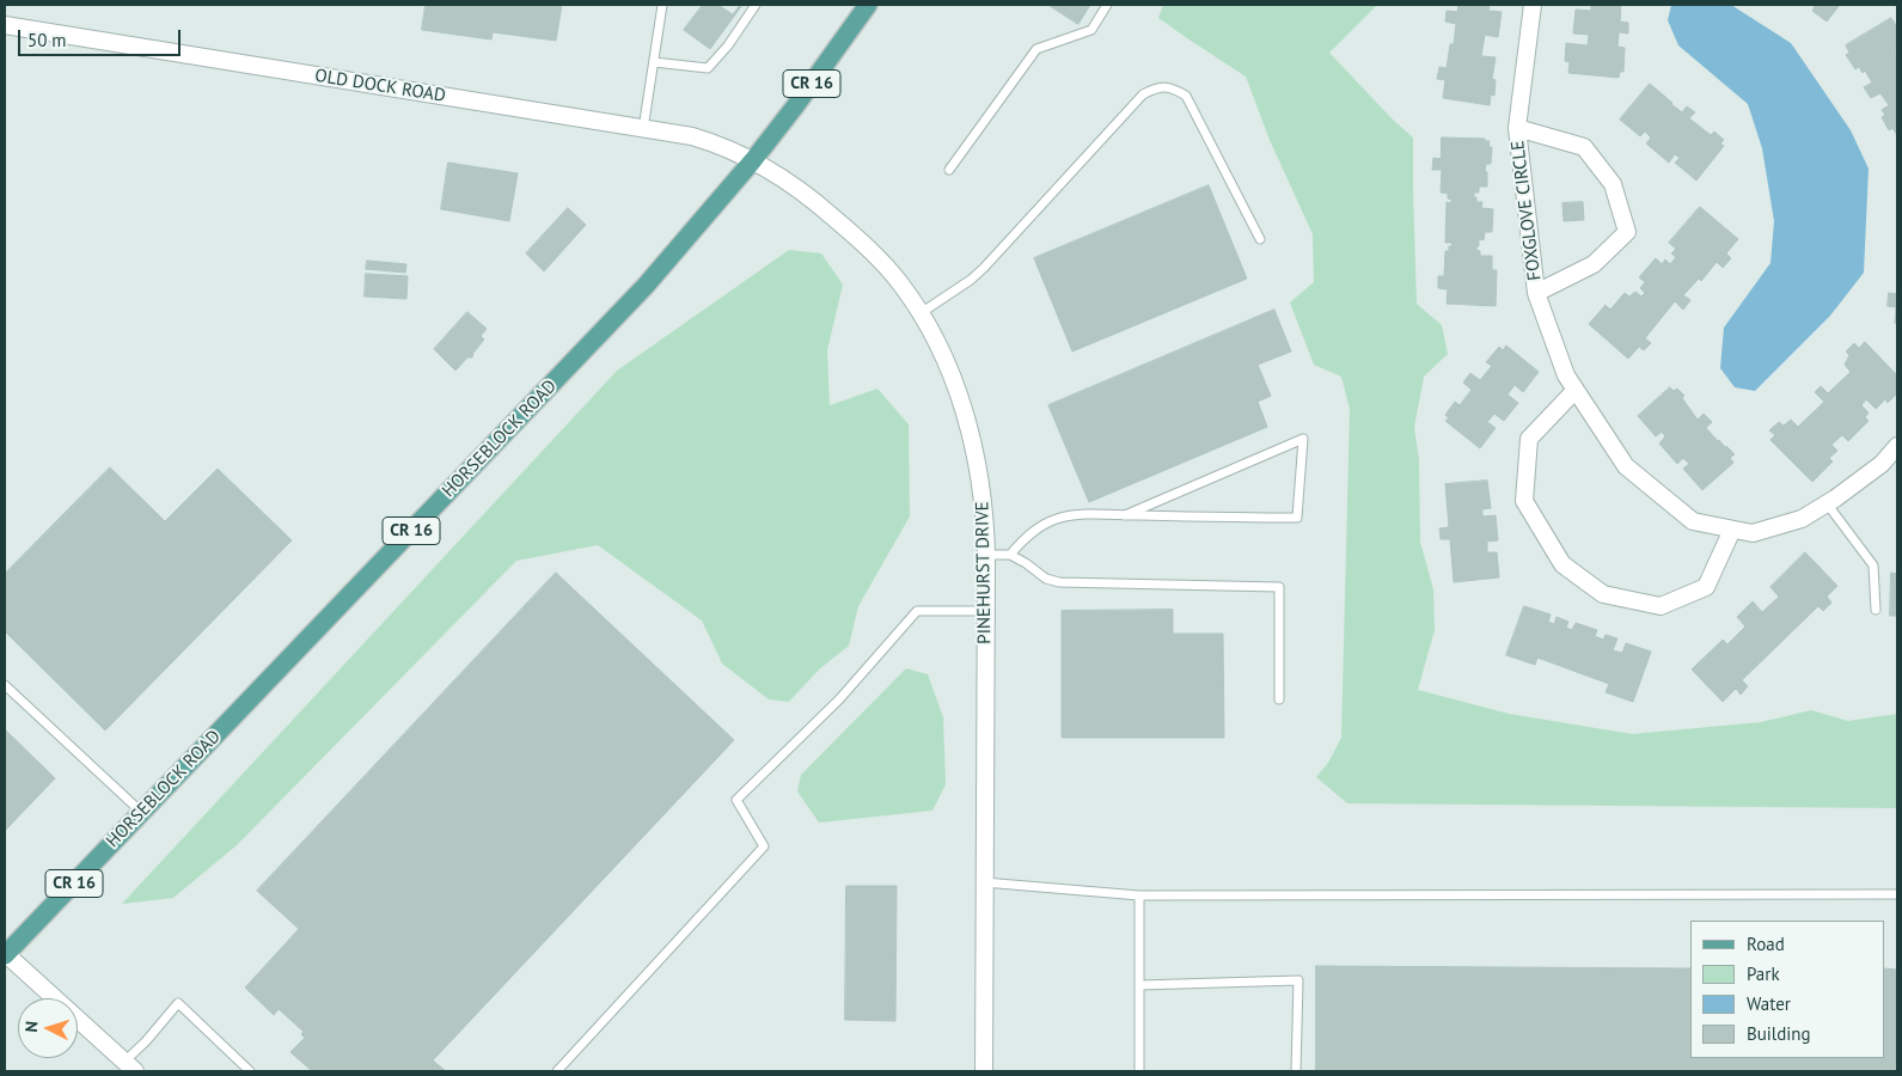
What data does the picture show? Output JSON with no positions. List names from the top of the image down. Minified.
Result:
{"streets":{"main road":["CR 16","HORSEBLOCK ROAD"],"street":["OLD DOCK ROAD","FOXGLOVE CIRCLE","PINEHURST DRIVE"]},"crossings":[["OLD DOCK ROAD","HORSEBLOCK ROAD"],["OLD DOCK ROAD","PINEHURST DRIVE"],["HORSEBLOCK ROAD","PINEHURST DRIVE"]],"legend":["Road","Park","Water","Building"],"scale_bar":"50 m","north":"left"}
